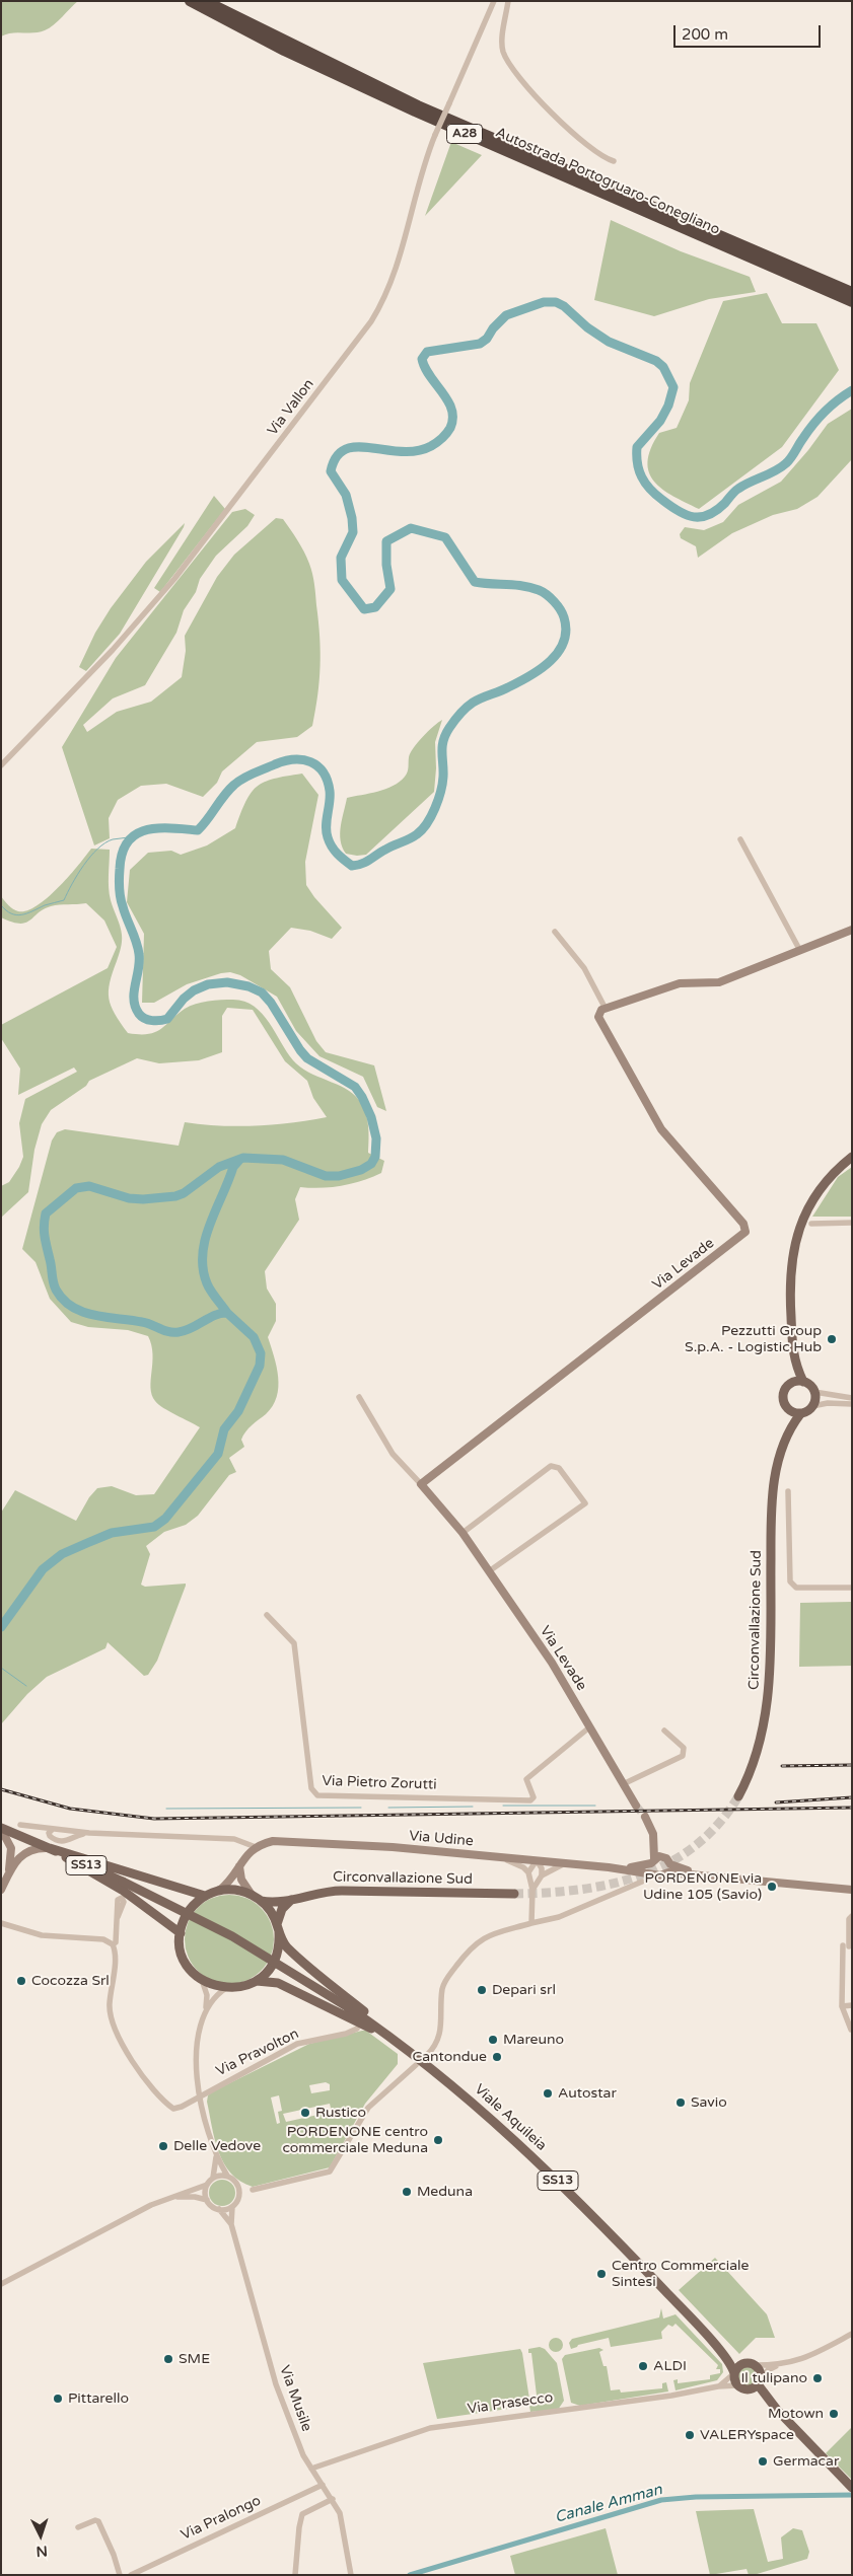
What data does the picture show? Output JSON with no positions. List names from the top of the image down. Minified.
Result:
{"streets":{"highway":["A28","Autostrada Portogruaro-Conegliano"],"main road":["Circonvallazione Sud","SS13","Viale Aquileia"],"street":["Via Vallon","Via Levade","Via Pietro Zorutti","Via Udine","Via Pravolton","Via Musile","Via Prasecco","Via Pralongo"]},"crossings":[["Via Levade","Via Pietro Zorutti"],["Circonvallazione Sud","Via Udine"],["Viale Aquileia","Via Prasecco"],["Via Musile","Via Prasecco"],["Via Musile","Via Pralongo"]],"water":["Canale Amman"],"places":["Pezzutti Group S.p.A. - Logistic Hub","PORDENONE via Udine 105 (Savio)","Cocozza Srl","Depari srl","Mareuno","Cantondue","Autostar","Savio","Rustico","PORDENONE centro commerciale Meduna","Delle Vedove","Meduna","Centro Commerciale Sintesi","SME","ALDI","Il tulipano","Pittarello","Motown","VALERYspace","Germacar"],"scale_bar":"200 m","north":"bottom"}
